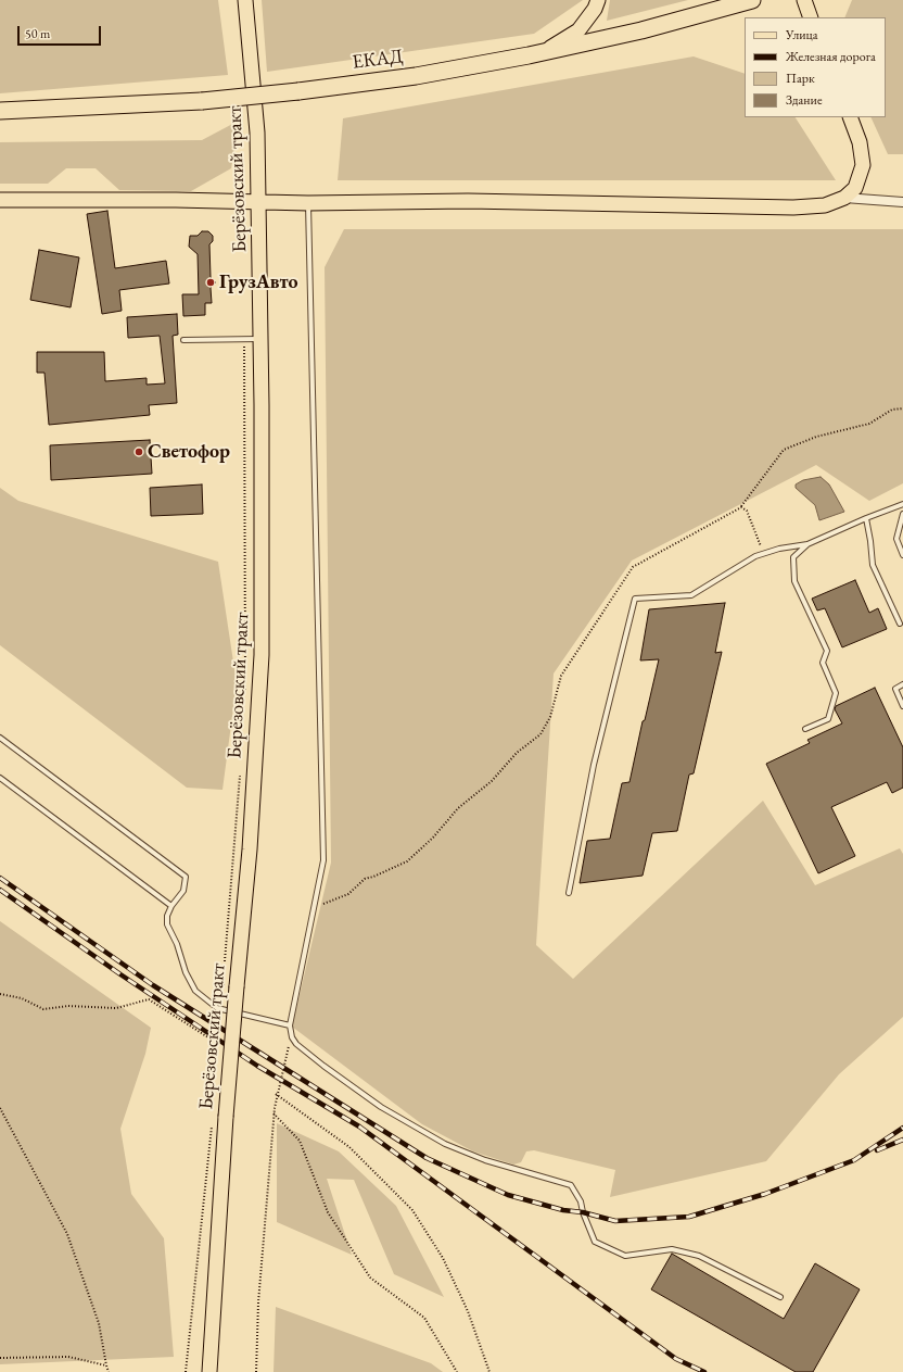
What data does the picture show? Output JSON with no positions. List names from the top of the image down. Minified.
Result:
{"streets":{"highway":["ЕКАД"],"main road":["Берёзовский тракт"]},"places":["ГрузАвто","Светофор"],"legend":["Улица","Железная дорога","Парк","Здание"],"scale_bar":"50 m"}
